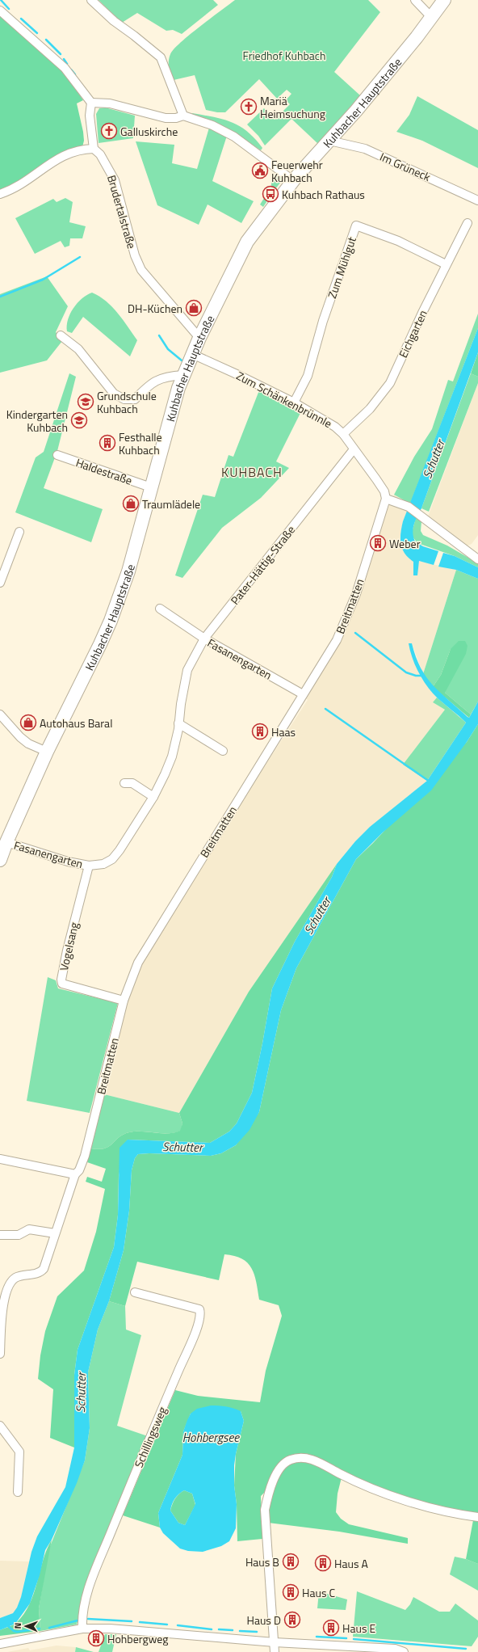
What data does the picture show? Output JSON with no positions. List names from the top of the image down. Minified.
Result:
{"streets":{"main road":["Kuhbacher Hauptstraße"],"street":["Im Grüneck","Brudertalstraße","Zum Mühlgut","Eichgarten","Zum Schänkenbrünnle","Haldestraße","Pater-Hättig-Straße","Breitmatten","Fasanengarten","Vogelsang","Schillingsweg"]},"crossings":[["Kuhbacher Hauptstraße","Im Grüneck"],["Kuhbacher Hauptstraße","Brudertalstraße"],["Kuhbacher Hauptstraße","Zum Schänkenbrünnle"],["Kuhbacher Hauptstraße","Haldestraße"],["Kuhbacher Hauptstraße","Fasanengarten"],["Zum Mühlgut","Eichgarten"],["Zum Mühlgut","Zum Schänkenbrünnle"],["Eichgarten","Zum Schänkenbrünnle"],["Zum Schänkenbrünnle","Pater-Hättig-Straße"],["Zum Schänkenbrünnle","Breitmatten"],["Pater-Hättig-Straße","Fasanengarten"],["Breitmatten","Fasanengarten"],["Breitmatten","Vogelsang"],["Fasanengarten","Vogelsang"]],"districts":["KUHBACH"],"water":["Schutter","Hohbergsee"],"parks":["Friedhof Kuhbach"],"places":{"church":["Mariä Heimsuchung","Galluskirche"],"public building":["Feuerwehr Kuhbach"],"bus stop":["Kuhbach Rathaus"],"shop":["DH-Küchen","Traumlädele","Autohaus Baral"],"school or university":["Grundschule Kuhbach","Kindergarten Kuhbach"],"building":["Festhalle Kuhbach","Weber","Haas","Haus B","Haus A","Haus C","Haus D","Haus E","Hohbergweg"]},"north":"left"}
